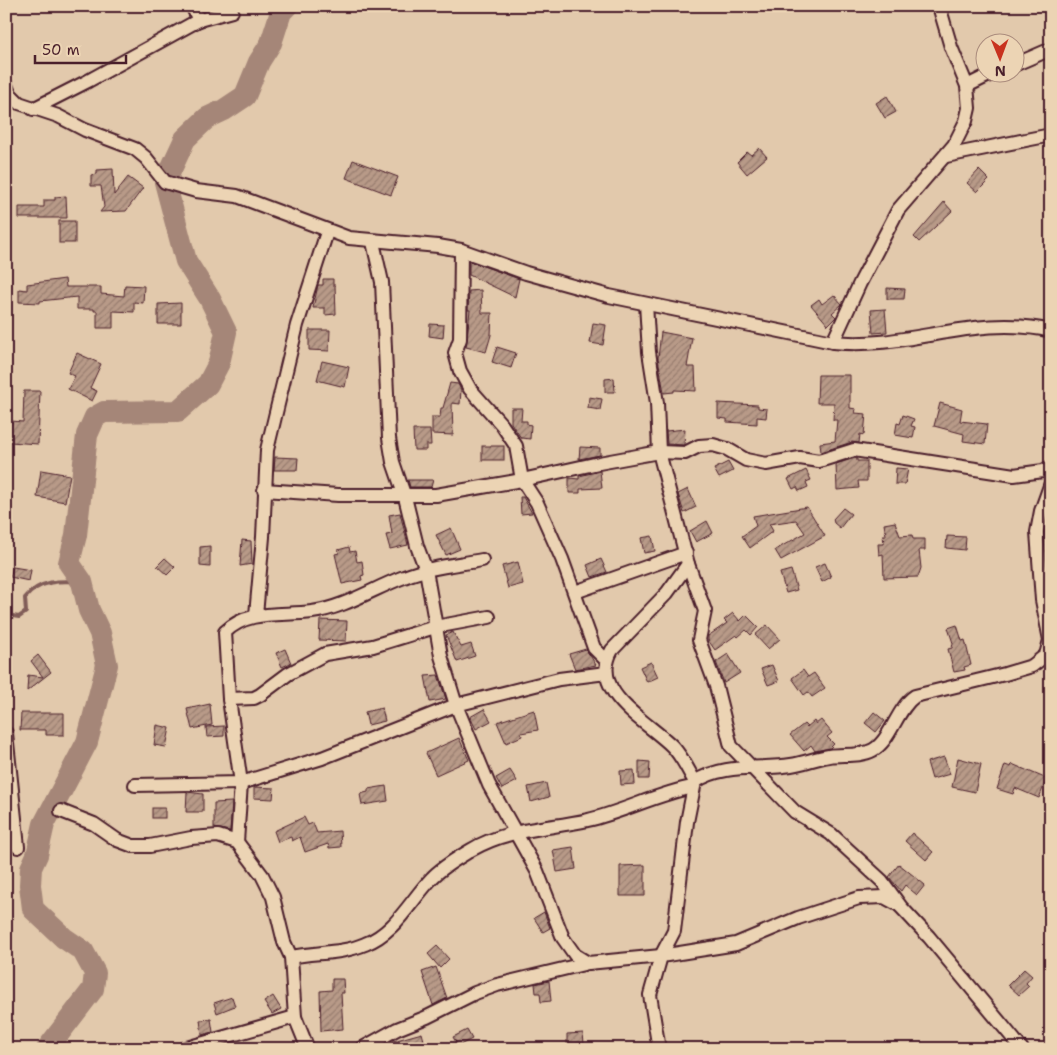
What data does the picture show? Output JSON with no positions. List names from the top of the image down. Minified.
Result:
{"scale_bar":"50 m","north":"bottom"}
